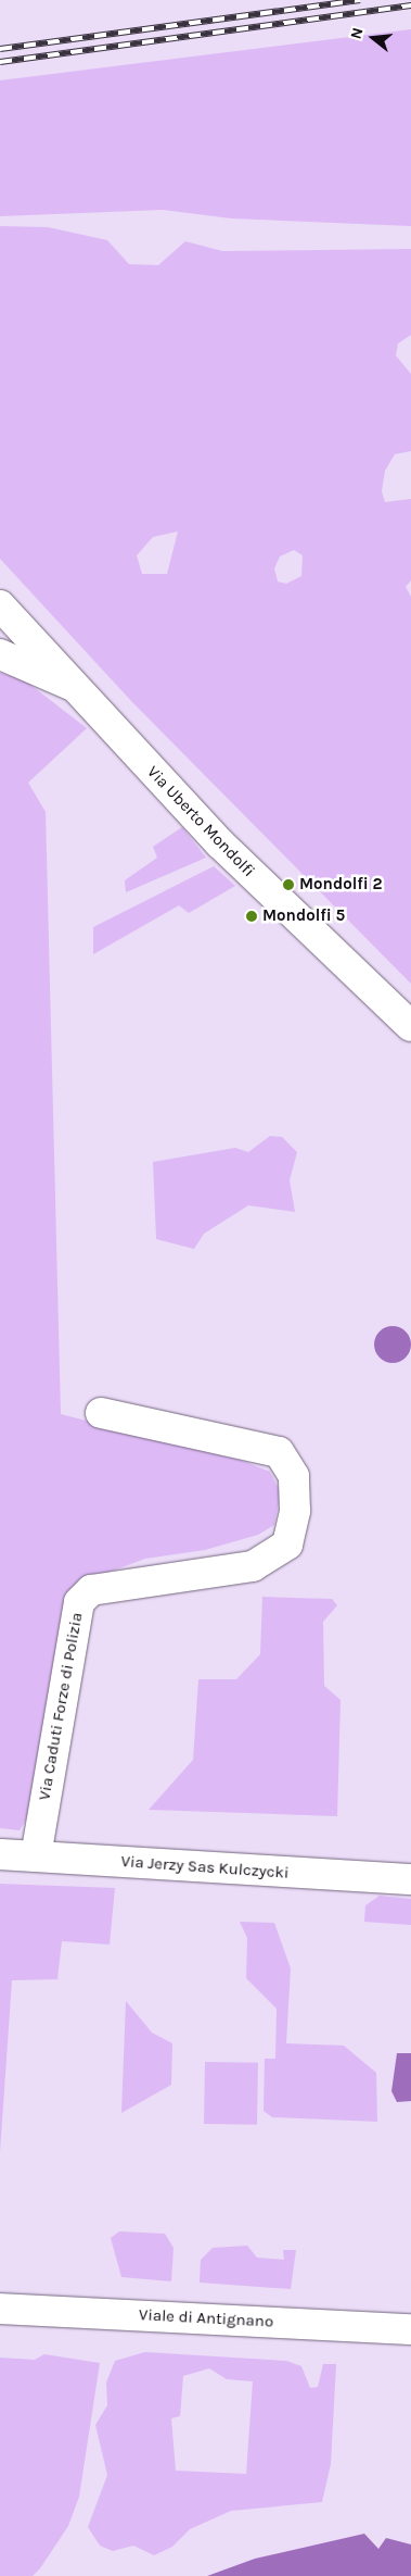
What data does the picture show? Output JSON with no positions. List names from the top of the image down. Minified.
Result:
{"streets":{"street":["Via Uberto Mondolfi","Via Caduti Forze di Polizia","Via Jerzy Sas Kulczycki","Viale di Antignano"]},"crossings":[["Via Caduti Forze di Polizia","Via Jerzy Sas Kulczycki"]],"places":["Mondolfi 2","Mondolfi 5"],"north":"left"}
